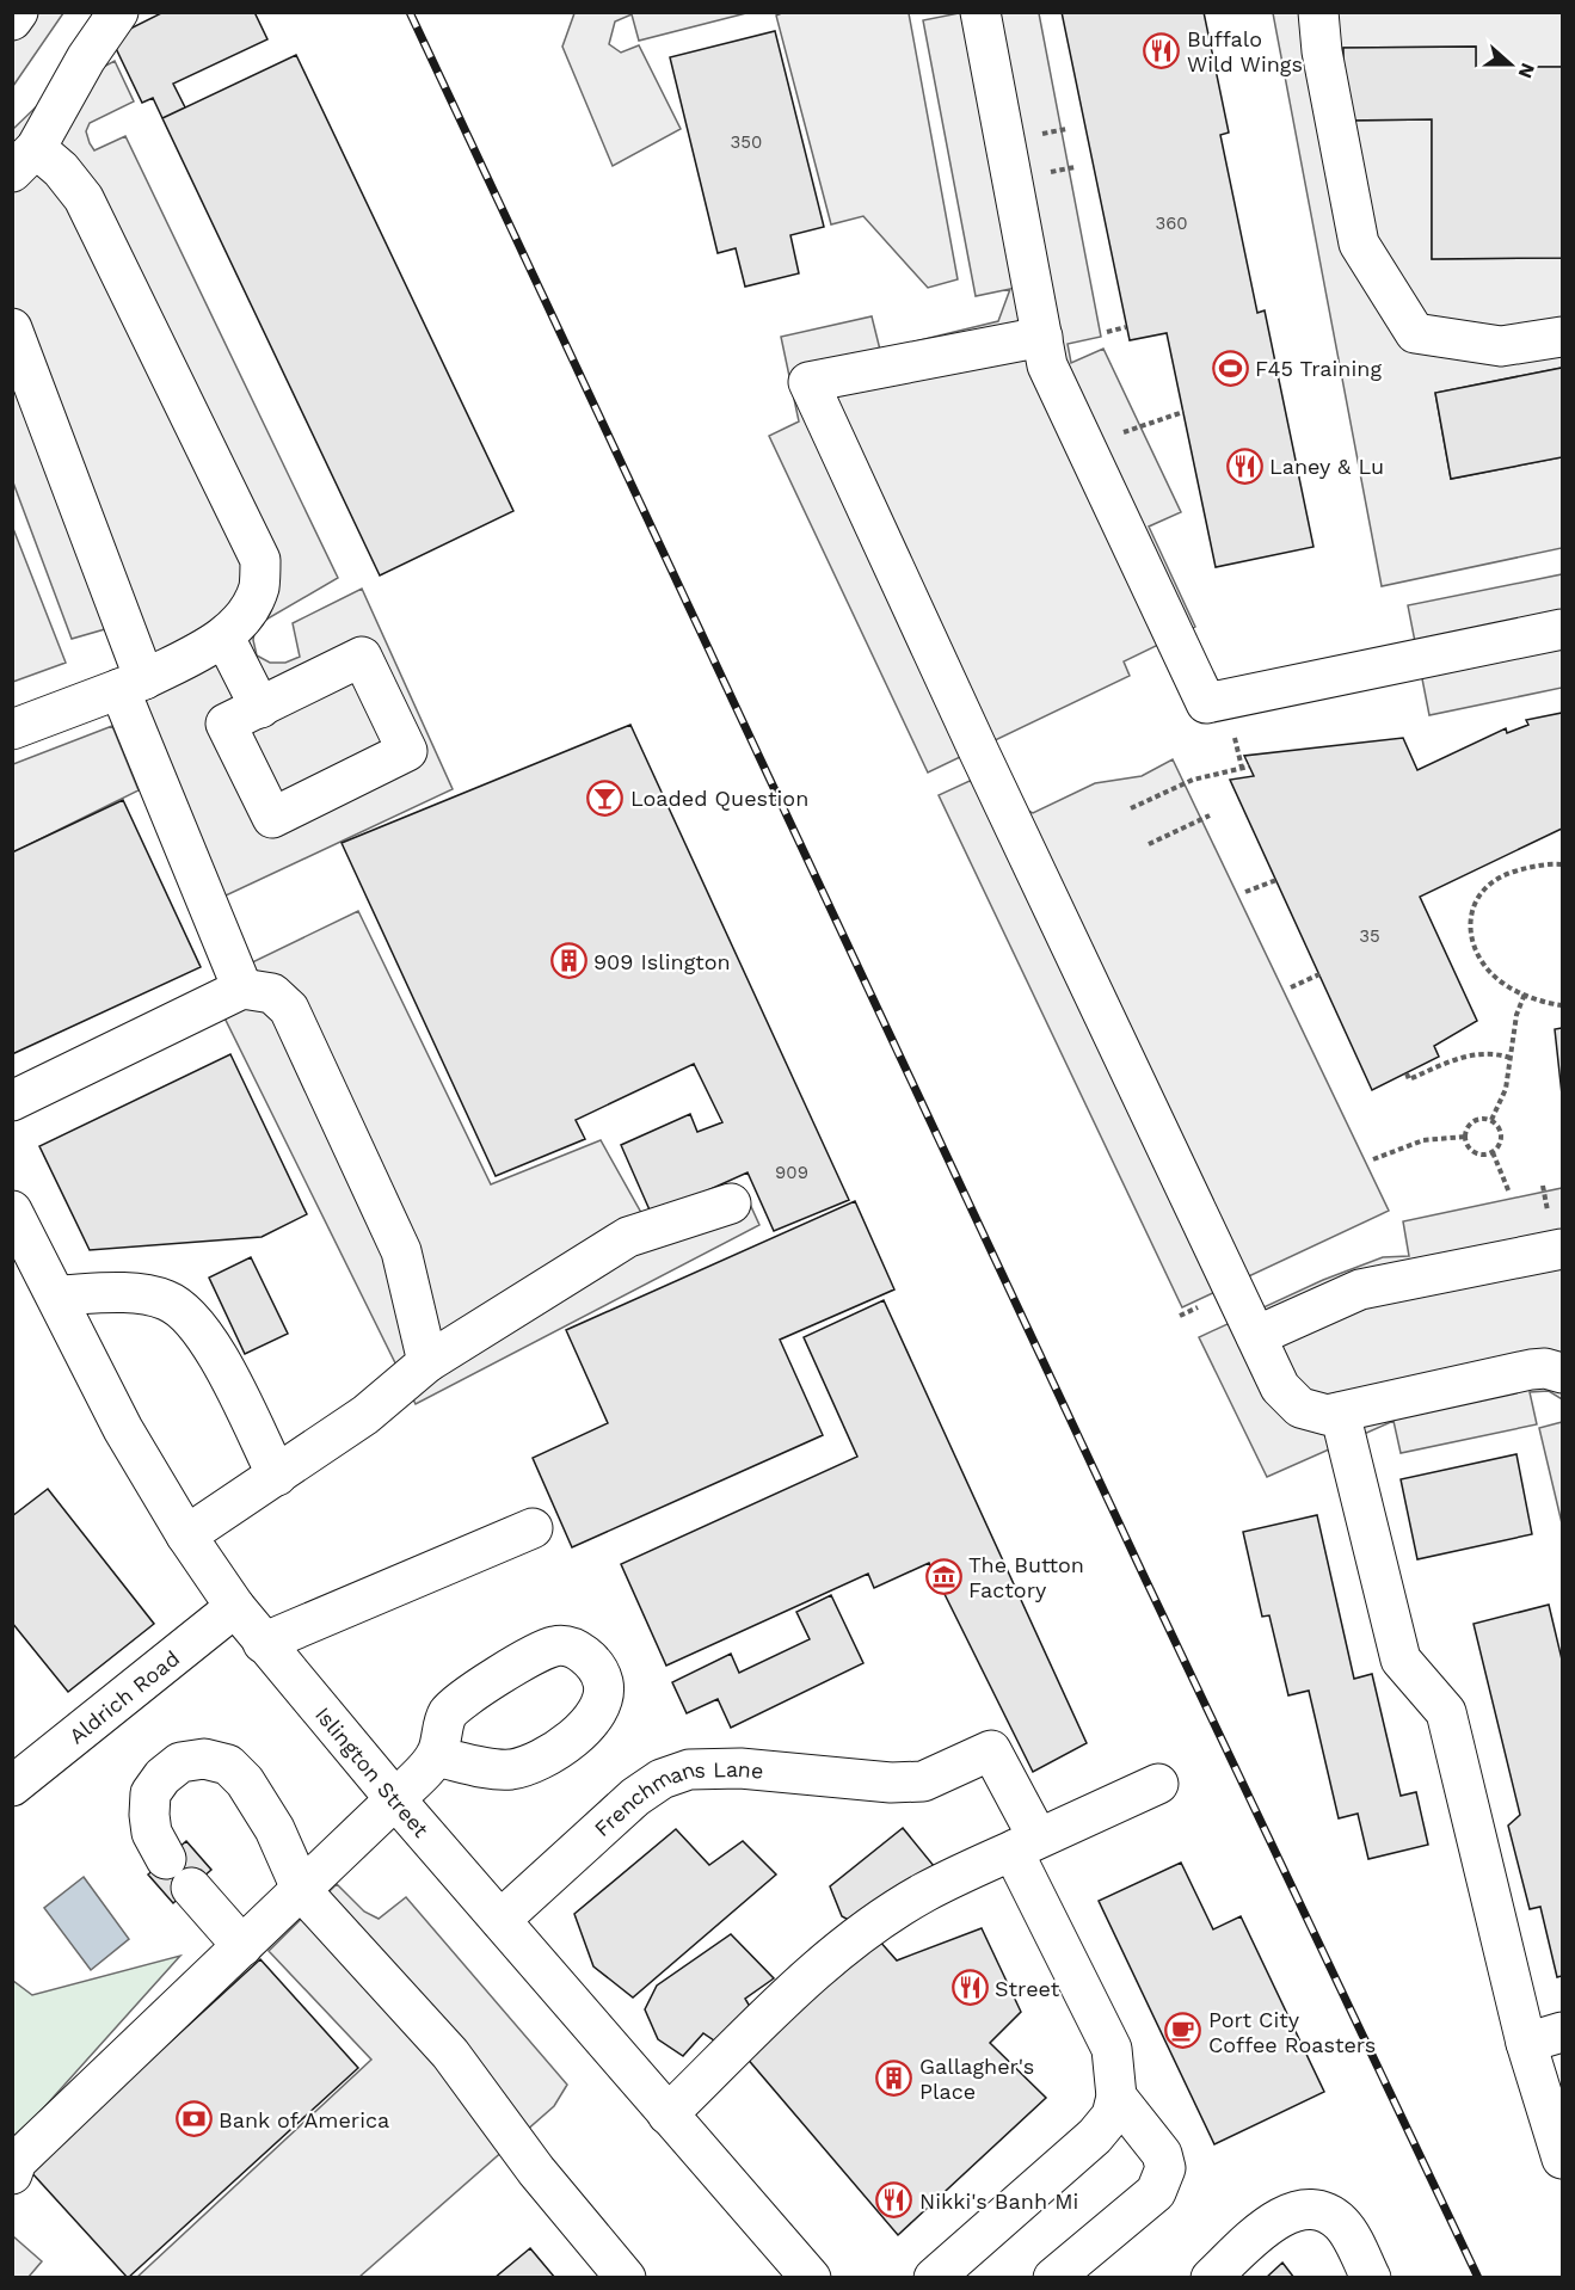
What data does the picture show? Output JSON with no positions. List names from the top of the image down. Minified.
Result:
{"streets":{"street":["Aldrich Road","Islington Street","Frenchmans Lane"]},"crossings":[["Aldrich Road","Islington Street"],["Islington Street","Frenchmans Lane"]],"places":{"restaurant":["Buffalo Wild Wings","Laney & Lu","Street","Nikki's Banh Mi"],"sports":["F45 Training"],"bar":["Loaded Question"],"building":["909 Islington","Gallagher's Place"],"museum":["The Button Factory"],"cafe":["Port City Coffee Roasters"],"bank":["Bank of America"]},"house_numbers":["350","360","35","909"],"north":"right"}
